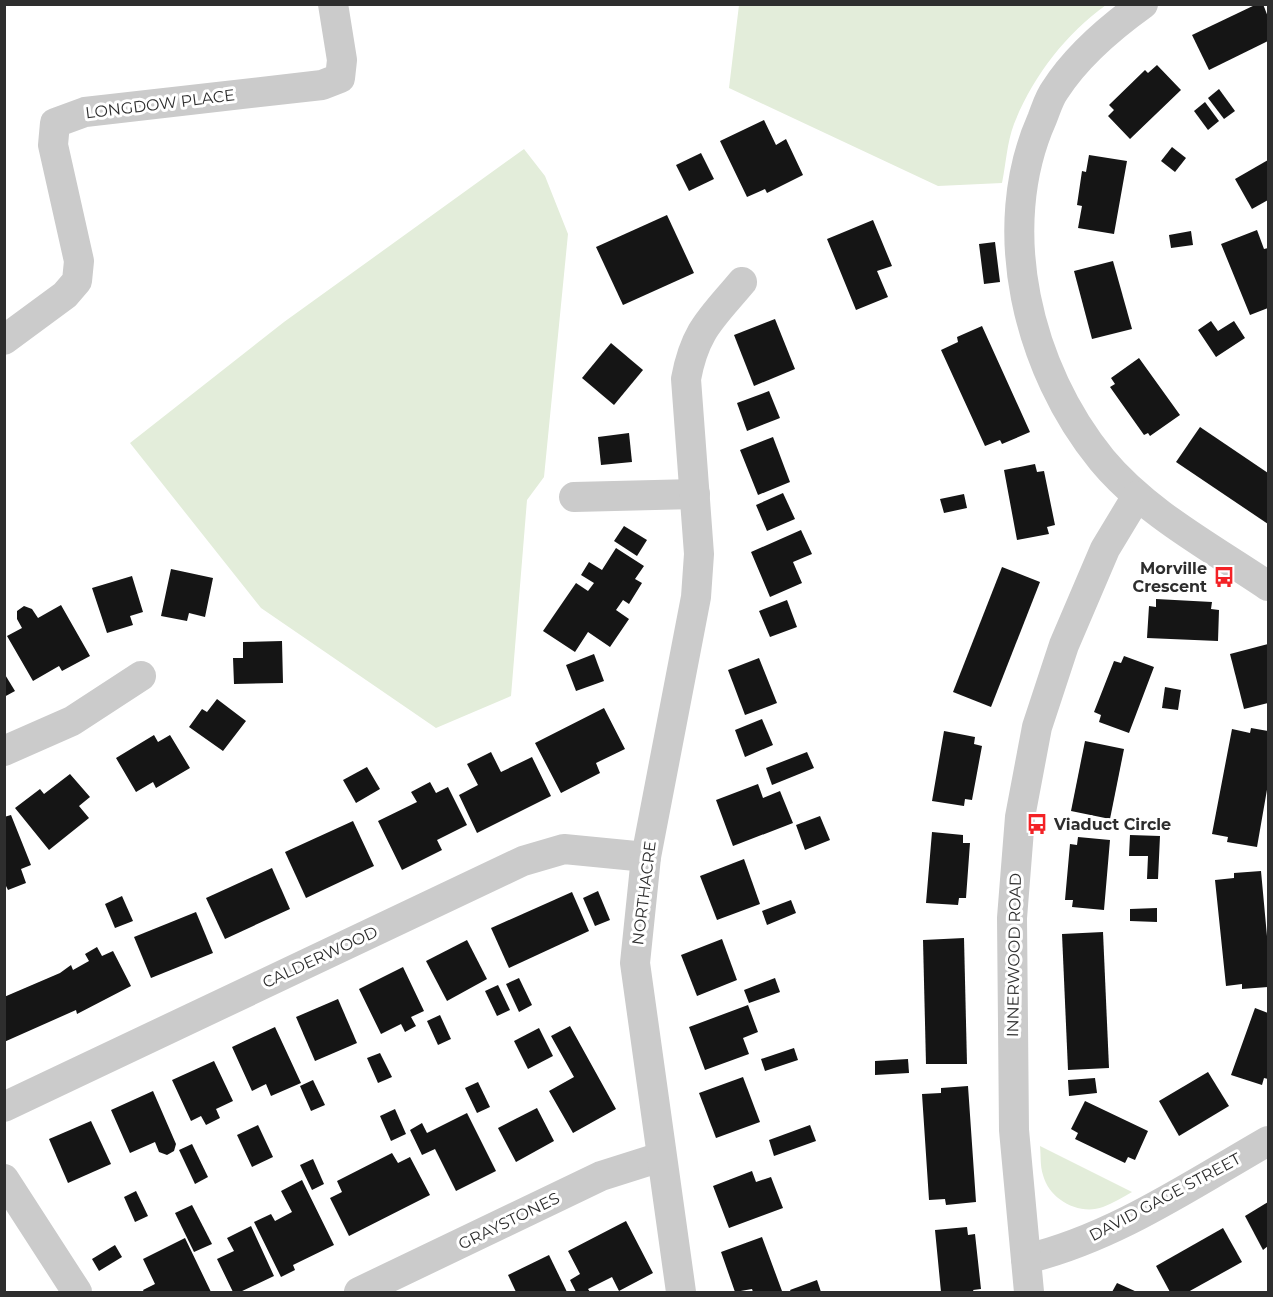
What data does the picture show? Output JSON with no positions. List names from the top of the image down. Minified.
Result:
{"streets":{"street":["LONGDOW PLACE","NORTHACRE","INNERWOOD ROAD","CALDERWOOD","DAVID GAGE STREET","GRAYSTONES"]},"crossings":[["NORTHACRE","CALDERWOOD"],["NORTHACRE","GRAYSTONES"],["INNERWOOD ROAD","DAVID GAGE STREET"]],"places":{"bus stop":["Morville Crescent","Viaduct Circle"]}}
